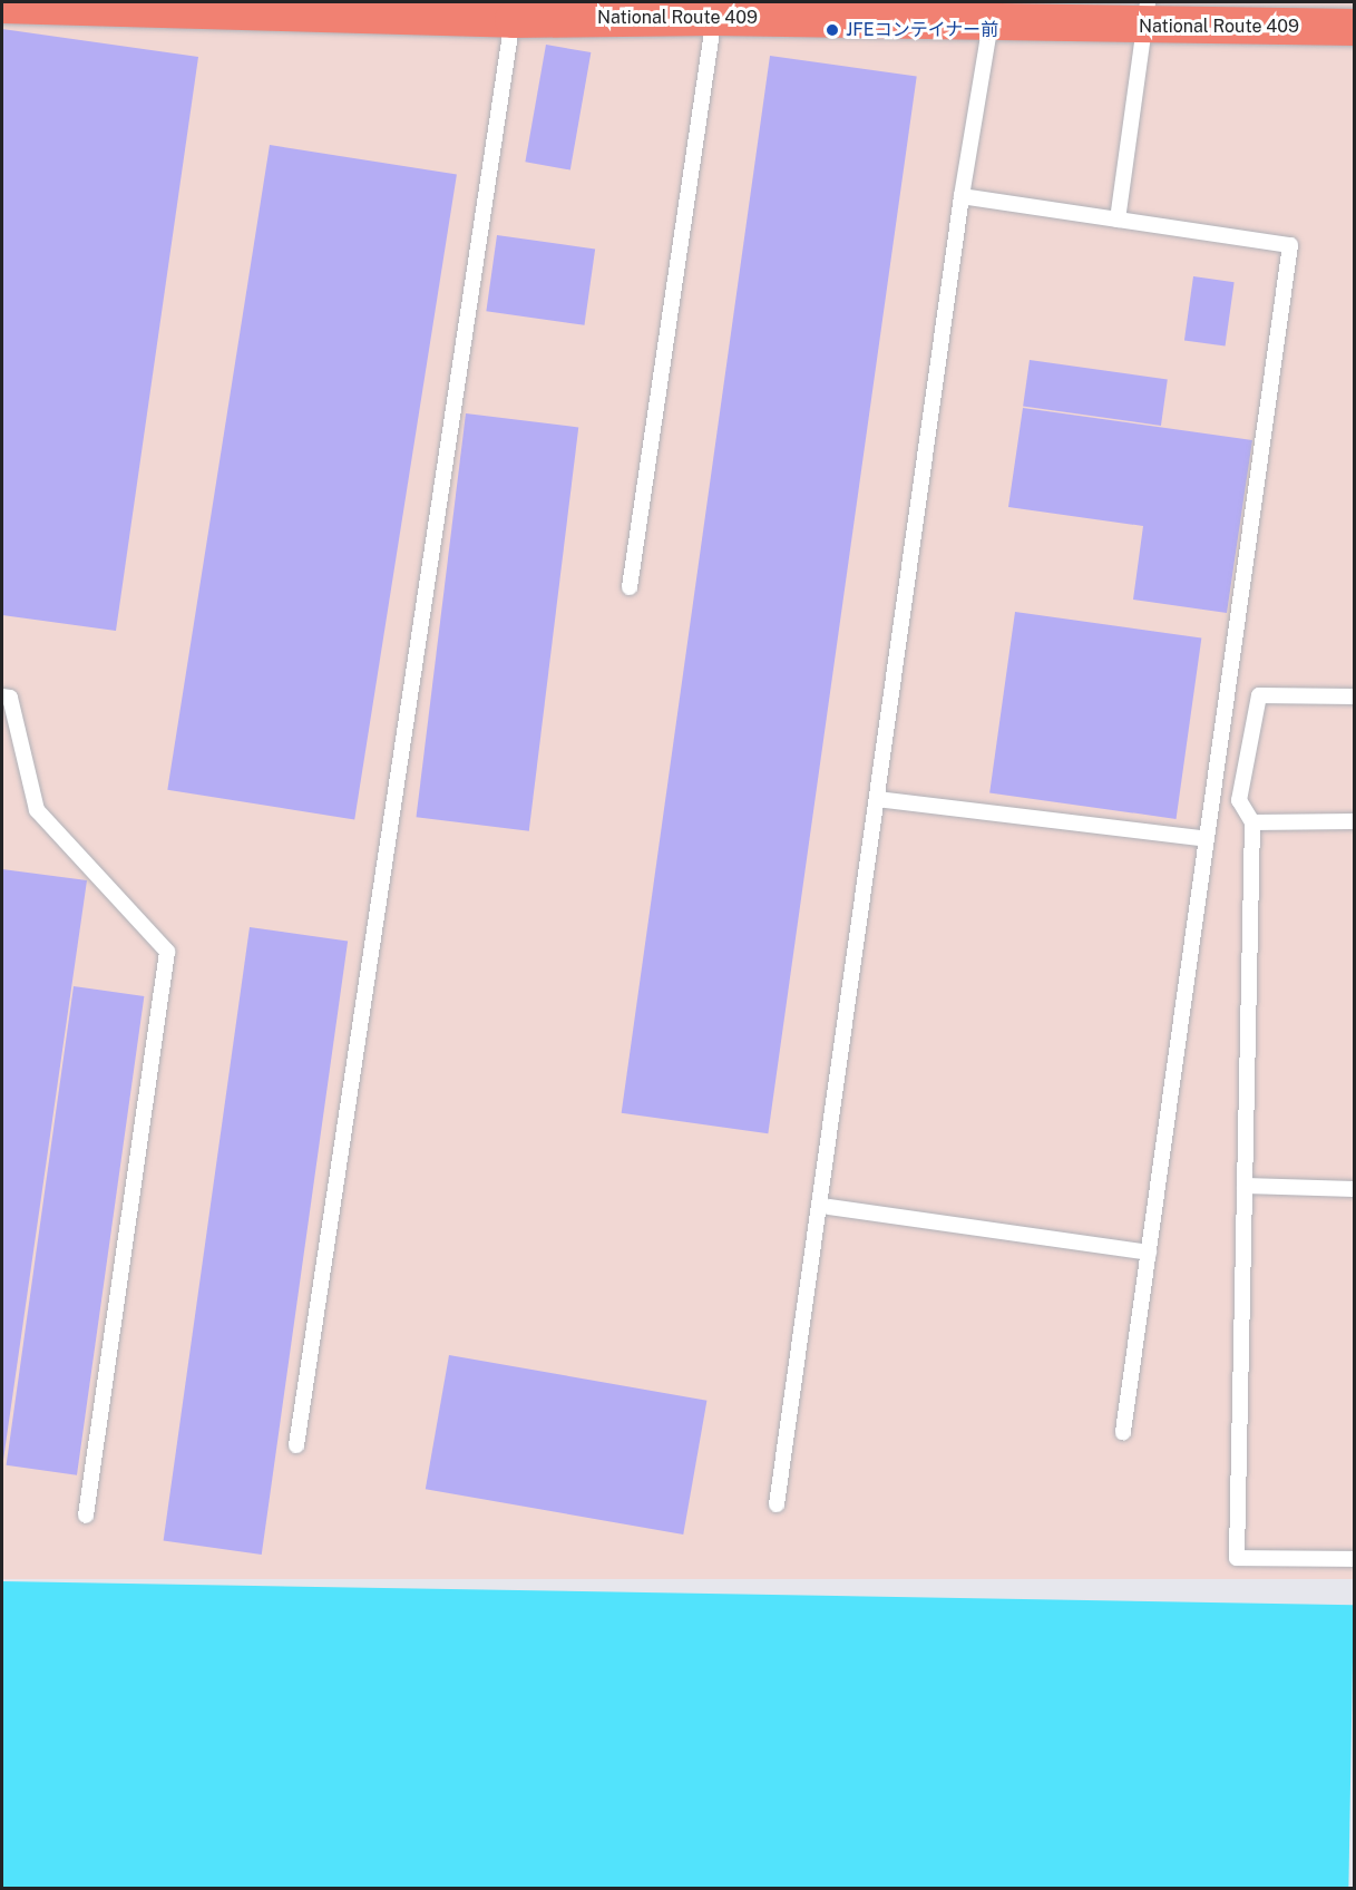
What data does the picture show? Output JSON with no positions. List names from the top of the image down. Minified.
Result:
{"streets":{"highway":["National Route 409"]},"places":["JFEコンテイナー前"]}
